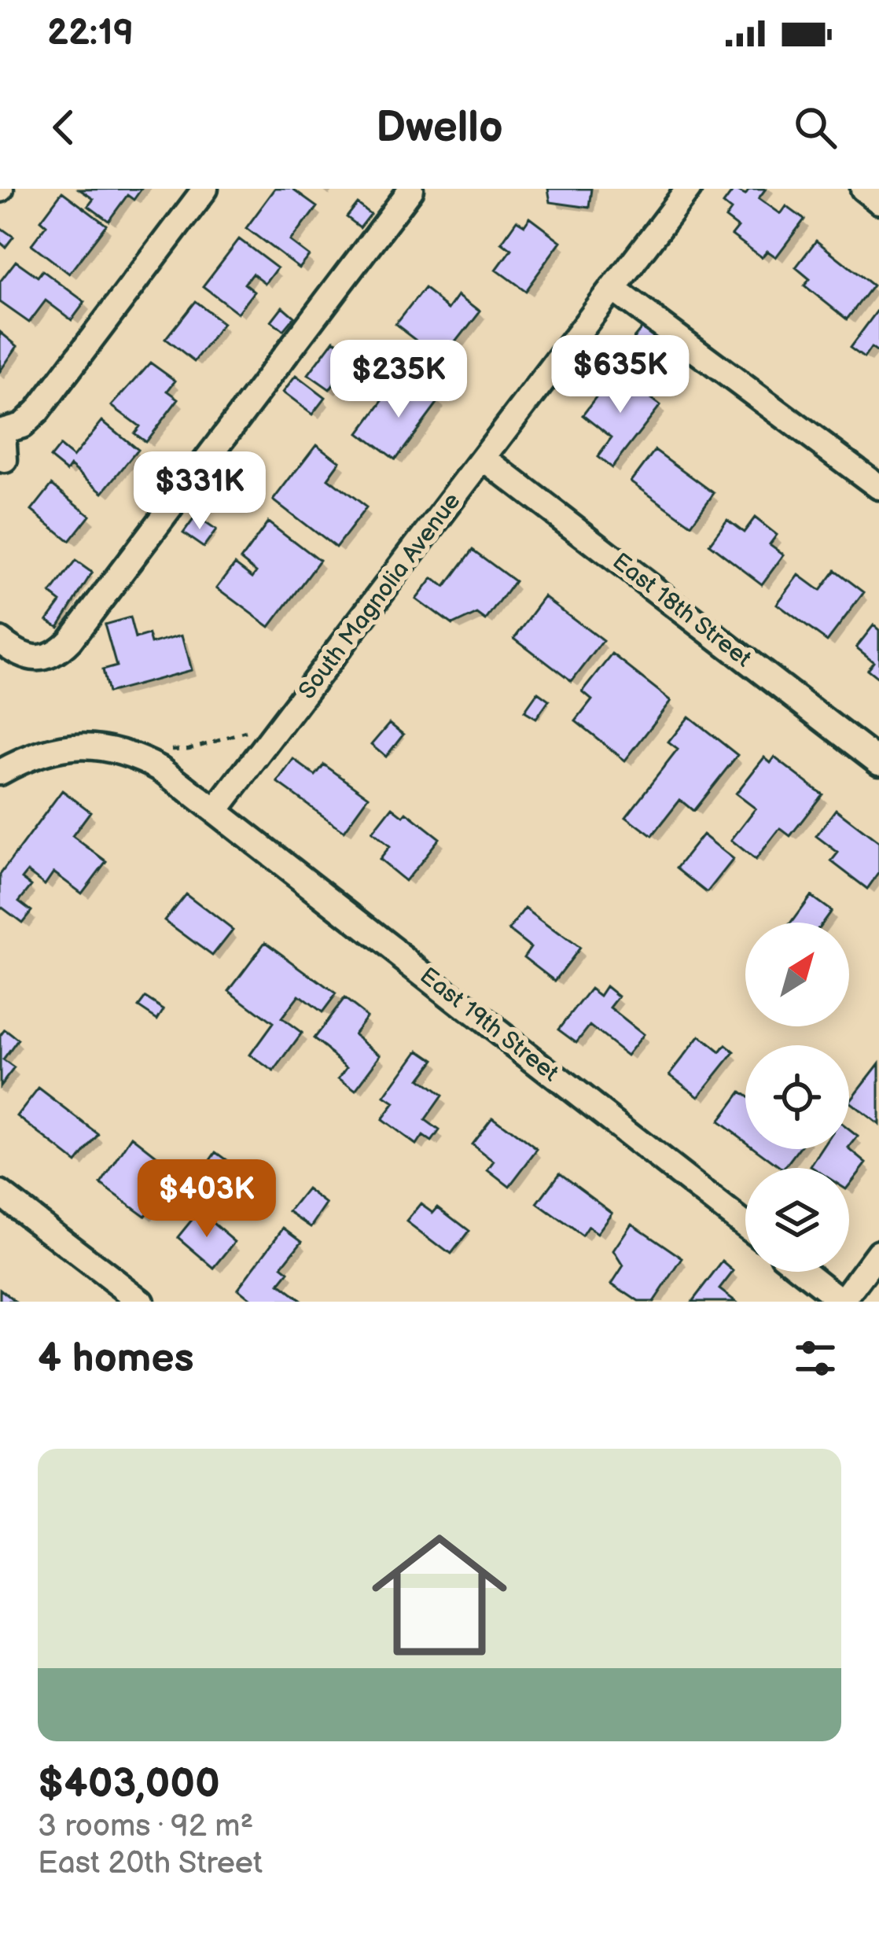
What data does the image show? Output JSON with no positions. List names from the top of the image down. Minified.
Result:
{"streets":{"street":["South Magnolia Avenue","East 18th Street","East 19th Street"]},"crossings":[["South Magnolia Avenue","East 18th Street"],["South Magnolia Avenue","East 19th Street"]],"north":"top right","page":{"status":"22:19","header":"Dwello","price":["$635K","$235K","$331K","$403K"],"heading":"4 homes","list":[{"name":"$403,000","note":"3 rooms · 92 m² · East 20th Street"}]}}
